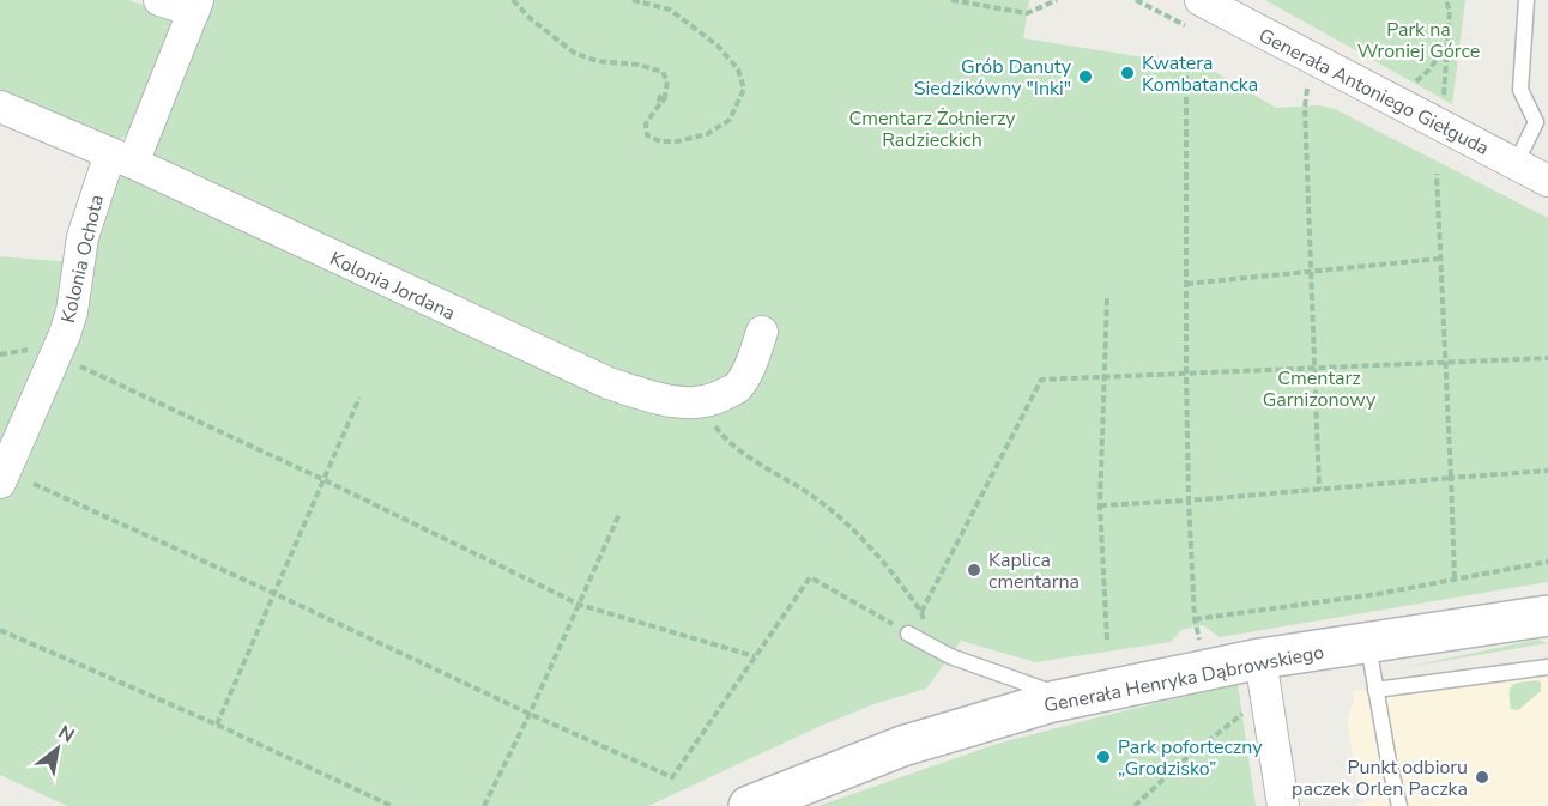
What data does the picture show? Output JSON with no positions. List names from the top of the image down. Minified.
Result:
{"streets":{"street":["Generała Antoniego Giełguda","Kolonia Ochota","Kolonia Jordana","Generała Henryka Dąbrowskiego"]},"crossings":[["Kolonia Ochota","Kolonia Jordana"]],"parks":["Park na Wroniej Górce","Cmentarz Żołnierzy Radzieckich","Cmentarz Garnizonowy"],"places":["Kwatera Kombatancka","Grób Danuty Siedzikówny \"Inki\"","Kaplica cmentarna","Park poforteczny „Grodzisko”","Punkt odbioru paczek Orlen Paczka"],"north":"top right"}
